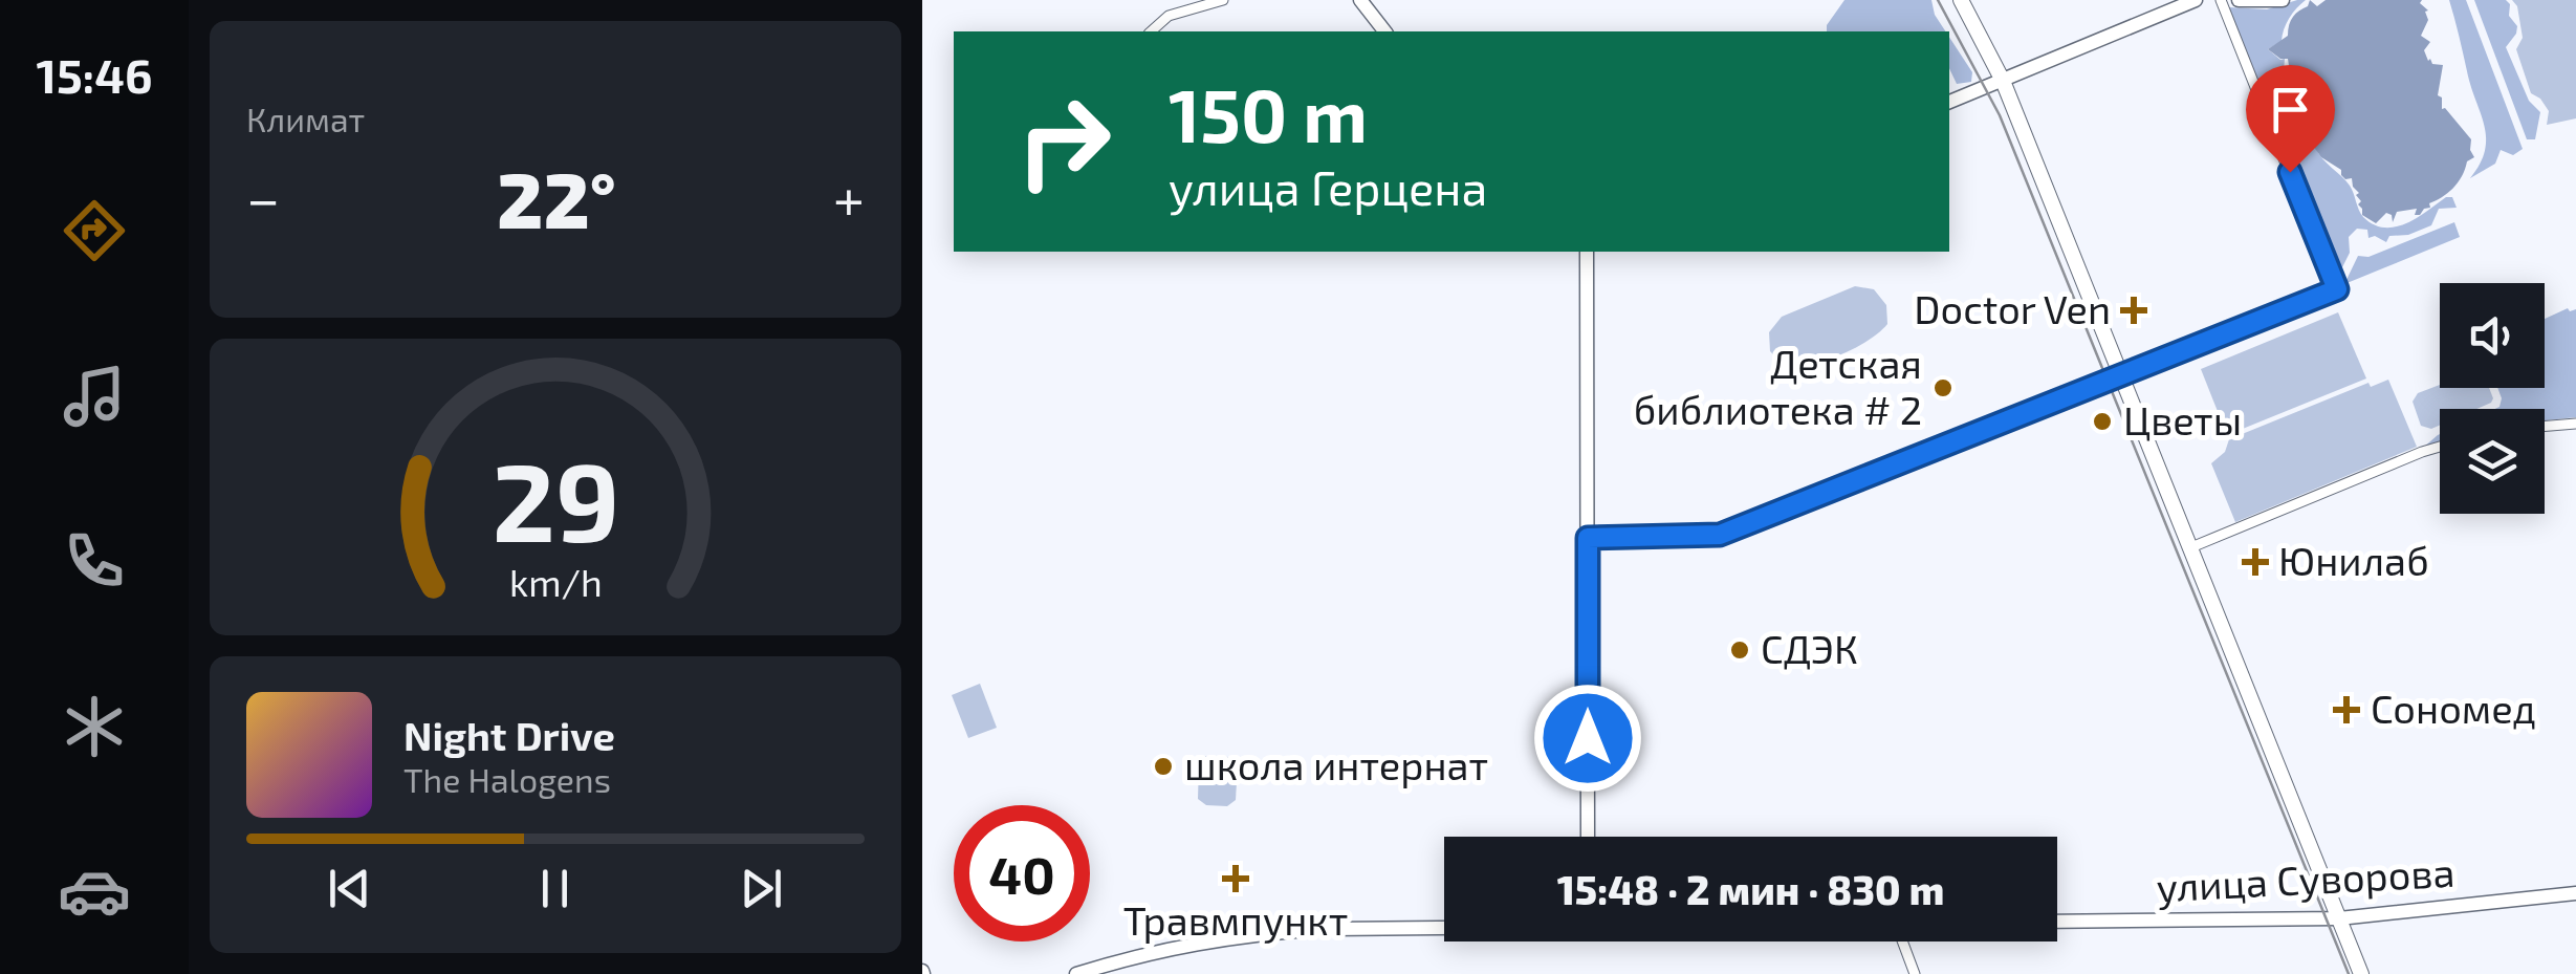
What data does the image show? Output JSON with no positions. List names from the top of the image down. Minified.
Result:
{"streets":{"street":["улица Суворова"]},"places":{"health":["Doctor Ven","Юнилаб","Сономед","Травмпункт"],"other":["Детская библиотека # 2","Цветы","СДЭК","школа интернат"]},"page":{"tabs":"15:46","tile":"Климат","turn":["150 m","улица Герцена"],"heat":["−","22°","+"],"song":["Night Drive","The Halogens"],"limit":"40","trip":"15:48 · 2 мин · 830 m","gauge":["29","km/h"]}}
